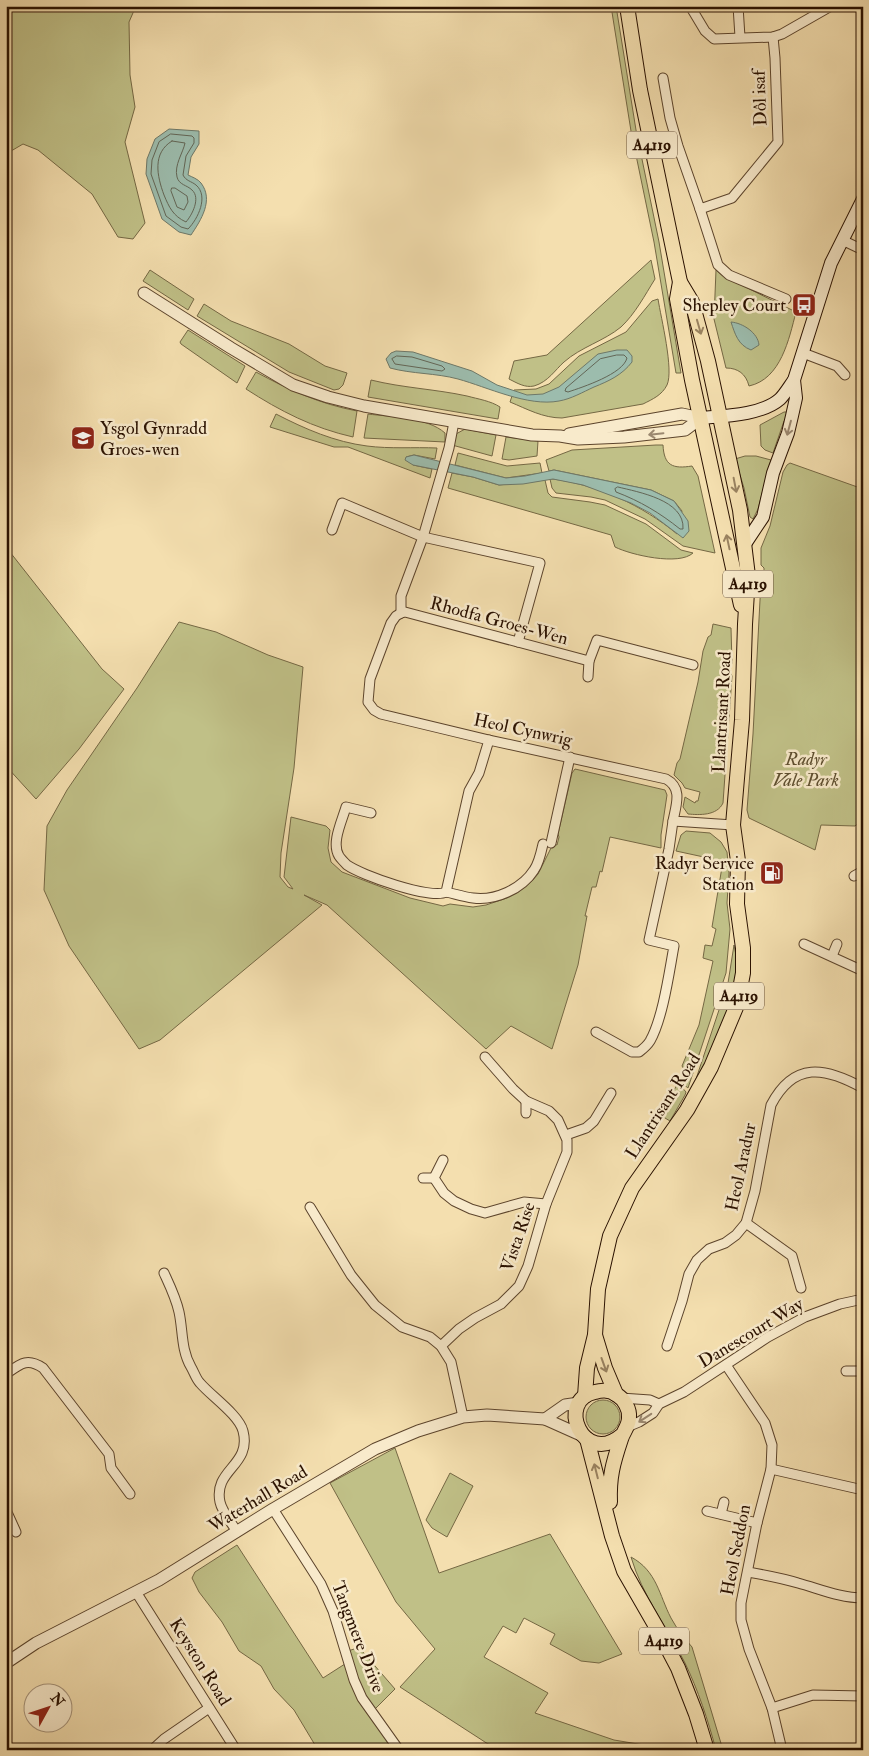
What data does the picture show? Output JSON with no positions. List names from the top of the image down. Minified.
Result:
{"streets":{"main road":["A4119","Llantrisant Road"],"street":["Dôl isaf","Rhodfa Groes-Wen","Heol Cynwrig","Heol Aradur","Vista Rise","Danescourt Way","Waterhall Road","Heol Seddon","Tangmere Drive","Keyston Road"]},"crossings":[["Rhodfa Groes-Wen","Heol Cynwrig"],["Llantrisant Road","Danescourt Way"],["Llantrisant Road","Waterhall Road"],["Danescourt Way","Waterhall Road"],["Danescourt Way","Heol Seddon"],["Waterhall Road","Tangmere Drive"],["Waterhall Road","Keyston Road"]],"parks":["Radyr Vale Park"],"places":{"bus stop":["Shepley Court"],"school or university":["Ysgol Gynradd Groes-wen"],"fuel station":["Radyr Service Station"]},"north":"top right"}
